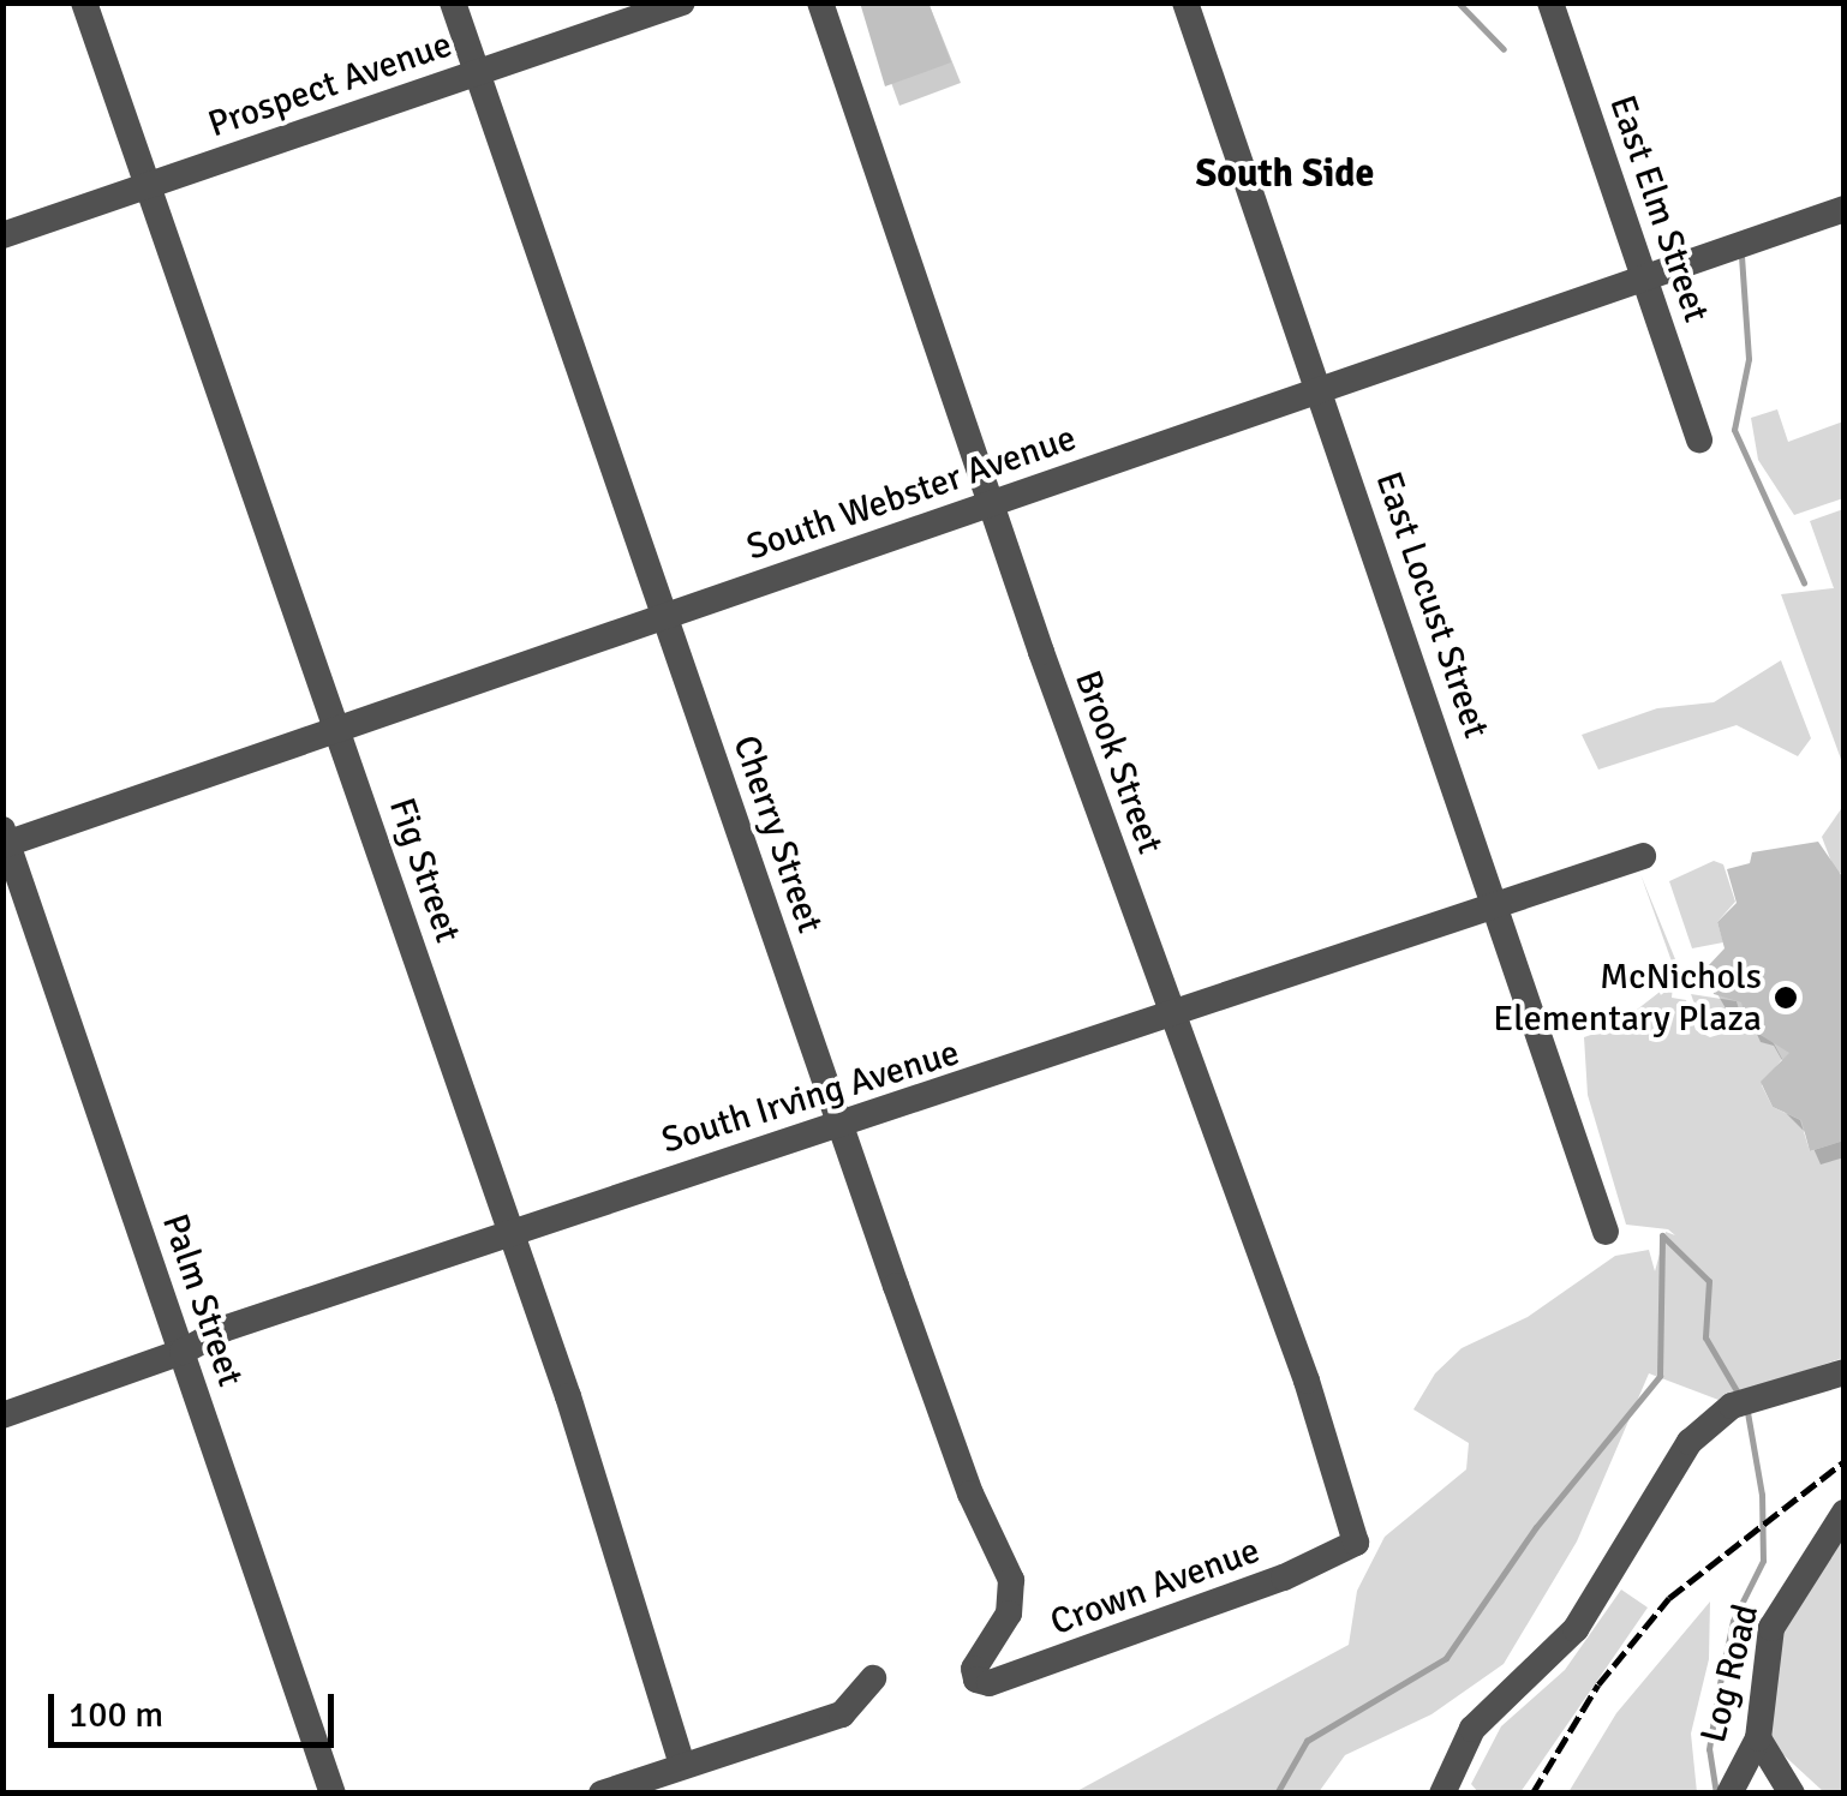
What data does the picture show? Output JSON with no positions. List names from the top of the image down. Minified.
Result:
{"streets":{"street":["Prospect Avenue","East Elm Street","South Webster Avenue","East Locust Street","Brook Street","Cherry Street","Fig Street","South Irving Avenue","Palm Street","Crown Avenue","Log Road"]},"crossings":[["Prospect Avenue","Cherry Street"],["Prospect Avenue","Fig Street"],["East Elm Street","South Webster Avenue"],["South Webster Avenue","East Locust Street"],["South Webster Avenue","Brook Street"],["South Webster Avenue","Cherry Street"],["South Webster Avenue","Fig Street"],["South Webster Avenue","Palm Street"],["East Locust Street","South Irving Avenue"],["Brook Street","South Irving Avenue"],["Brook Street","Crown Avenue"],["Cherry Street","South Irving Avenue"],["Cherry Street","Crown Avenue"],["Fig Street","South Irving Avenue"],["South Irving Avenue","Palm Street"]],"districts":["South Side"],"places":["McNichols Elementary Plaza"],"scale_bar":"100 m"}
